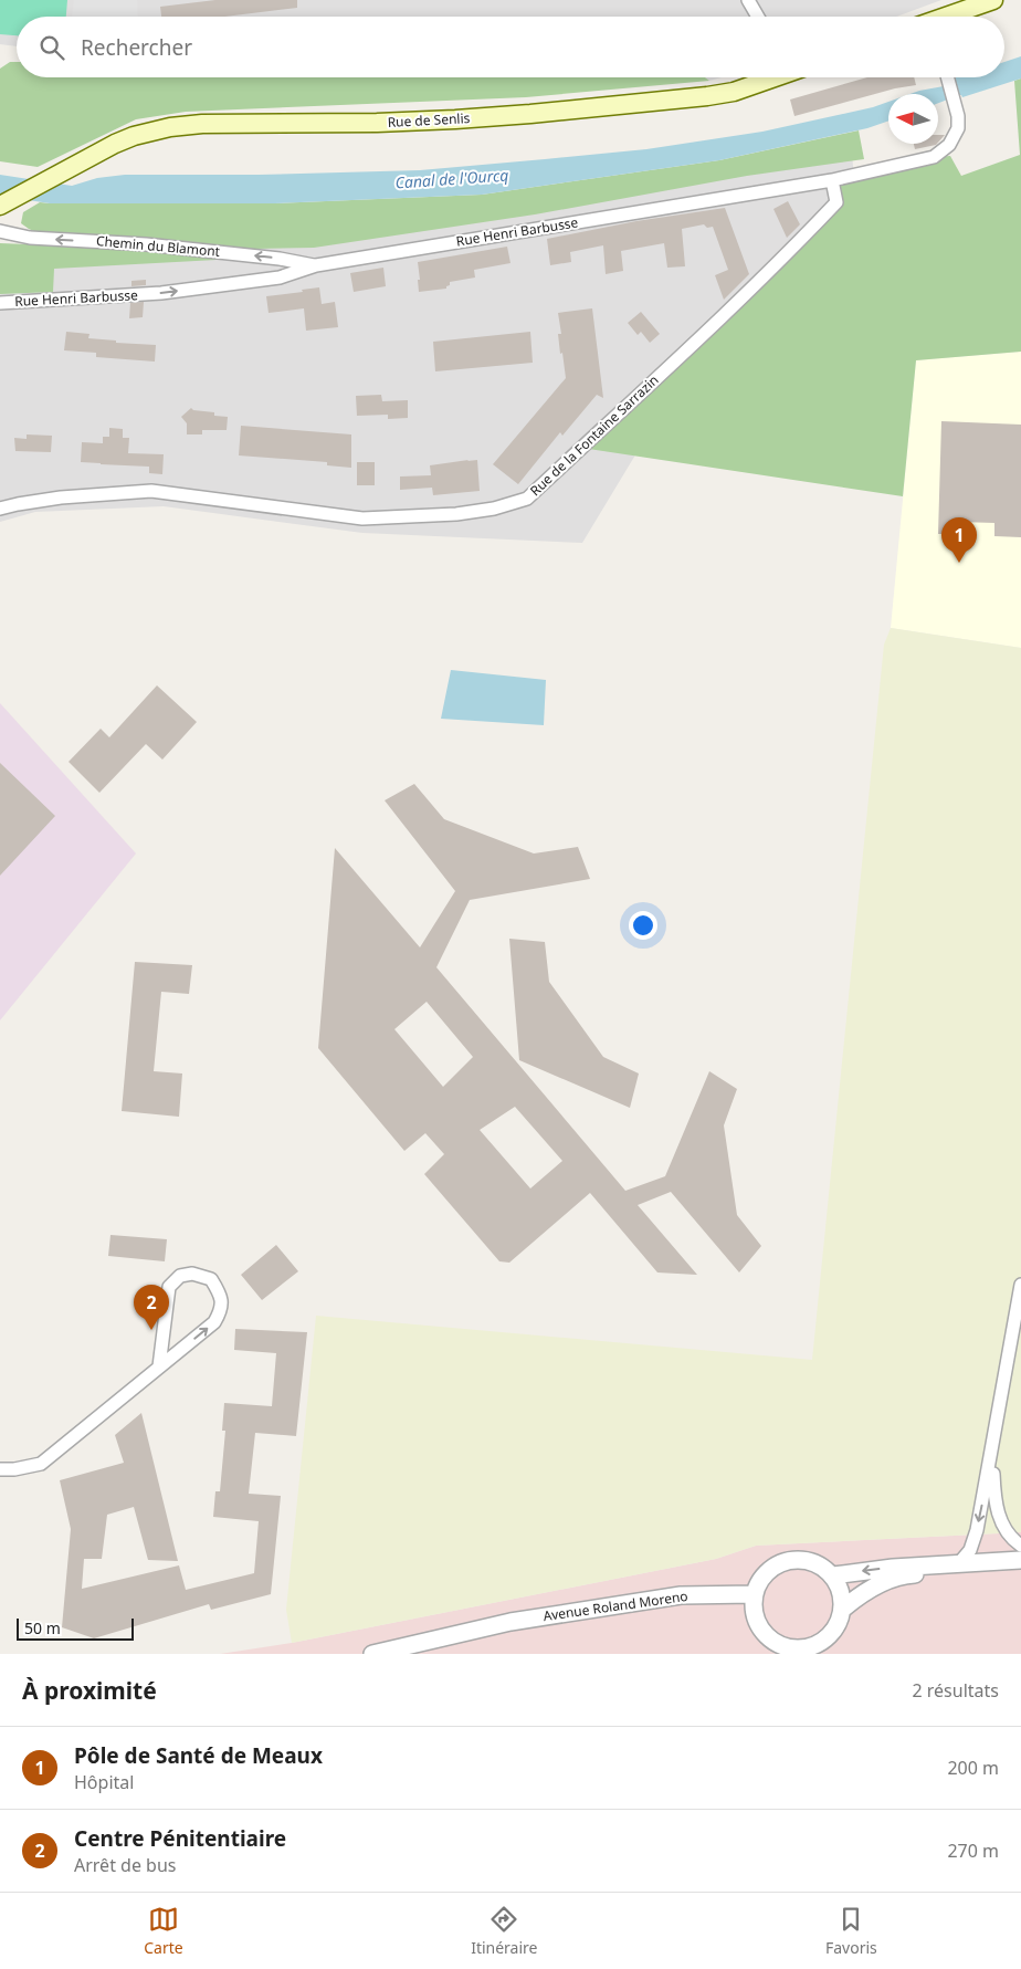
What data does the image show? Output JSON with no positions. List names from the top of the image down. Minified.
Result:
{"streets":{"main road":["Rue de Senlis"],"street":["Rue Henri Barbusse","Chemin du Blamont","Rue de la Fontaine Sarrazin","Avenue Roland Moreno"]},"crossings":[["Rue Henri Barbusse","Chemin du Blamont"],["Rue Henri Barbusse","Rue de la Fontaine Sarrazin"]],"one_way":["Chemin du Blamont"],"water":["Canal de l'Ourcq"],"scale_bar":"50 m","north":"left","page":{"search":"Rechercher","pins":["1","2"],"scale":"50 m","heading":["À proximité","2 résultats"],"list":[{"mark":"1","name":"Pôle de Santé de Meaux","note":"Hôpital","value":"200 m"},{"mark":"2","name":"Centre Pénitentiaire","note":"Arrêt de bus","value":"270 m"}],"nav":["Carte","Itinéraire","Favoris"]}}
